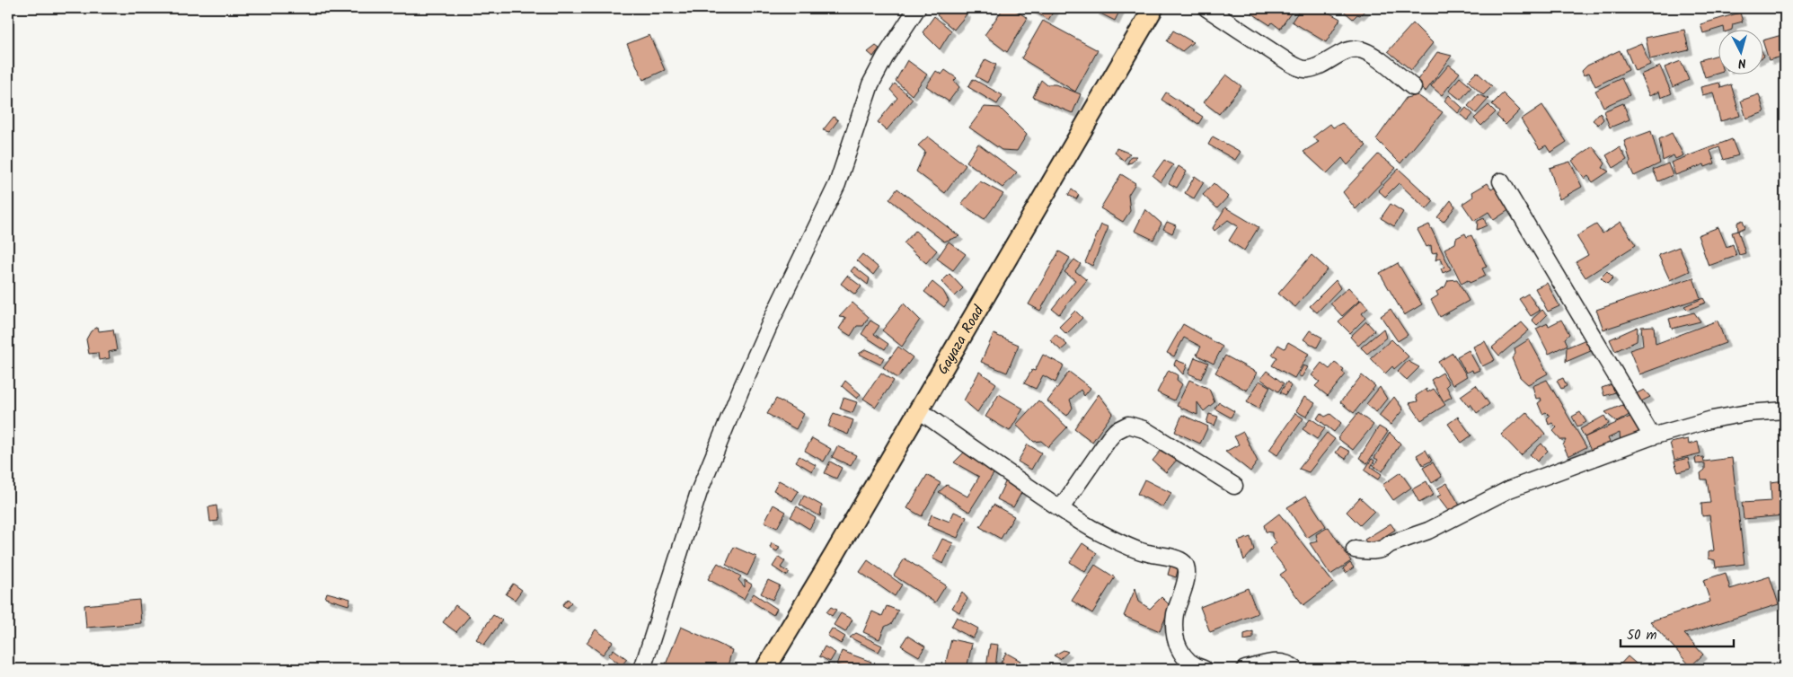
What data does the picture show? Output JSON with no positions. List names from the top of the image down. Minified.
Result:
{"streets":{"main road":["Gayaza Road"]},"scale_bar":"50 m","north":"bottom"}
